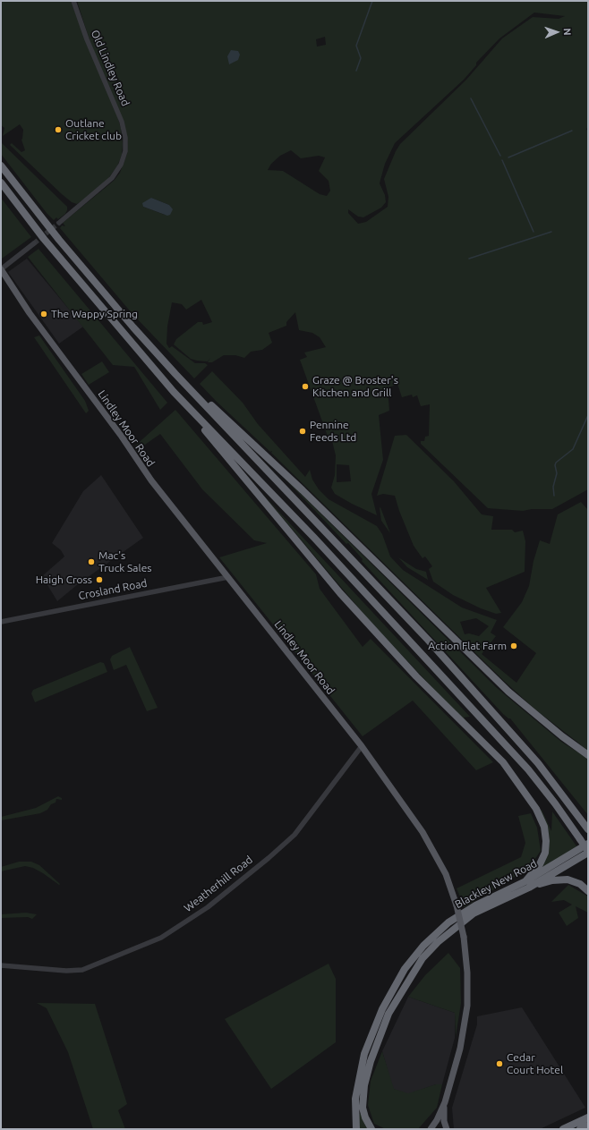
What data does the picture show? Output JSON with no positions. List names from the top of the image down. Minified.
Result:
{"streets":{"highway":["Blackley New Road"],"main road":["Lindley Moor Road"],"street":["Old Lindley Road","Crosland Road","Weatherhill Road"]},"crossings":[["Lindley Moor Road","Crosland Road"],["Lindley Moor Road","Weatherhill Road"]],"places":["Outlane Cricket club","The Wappy Spring","Graze @ Broster's Kitchen and Grill","Pennine Feeds Ltd","Mac's Truck Sales","Haigh Cross","Action Flat Farm","Cedar Court Hotel"],"north":"right"}
